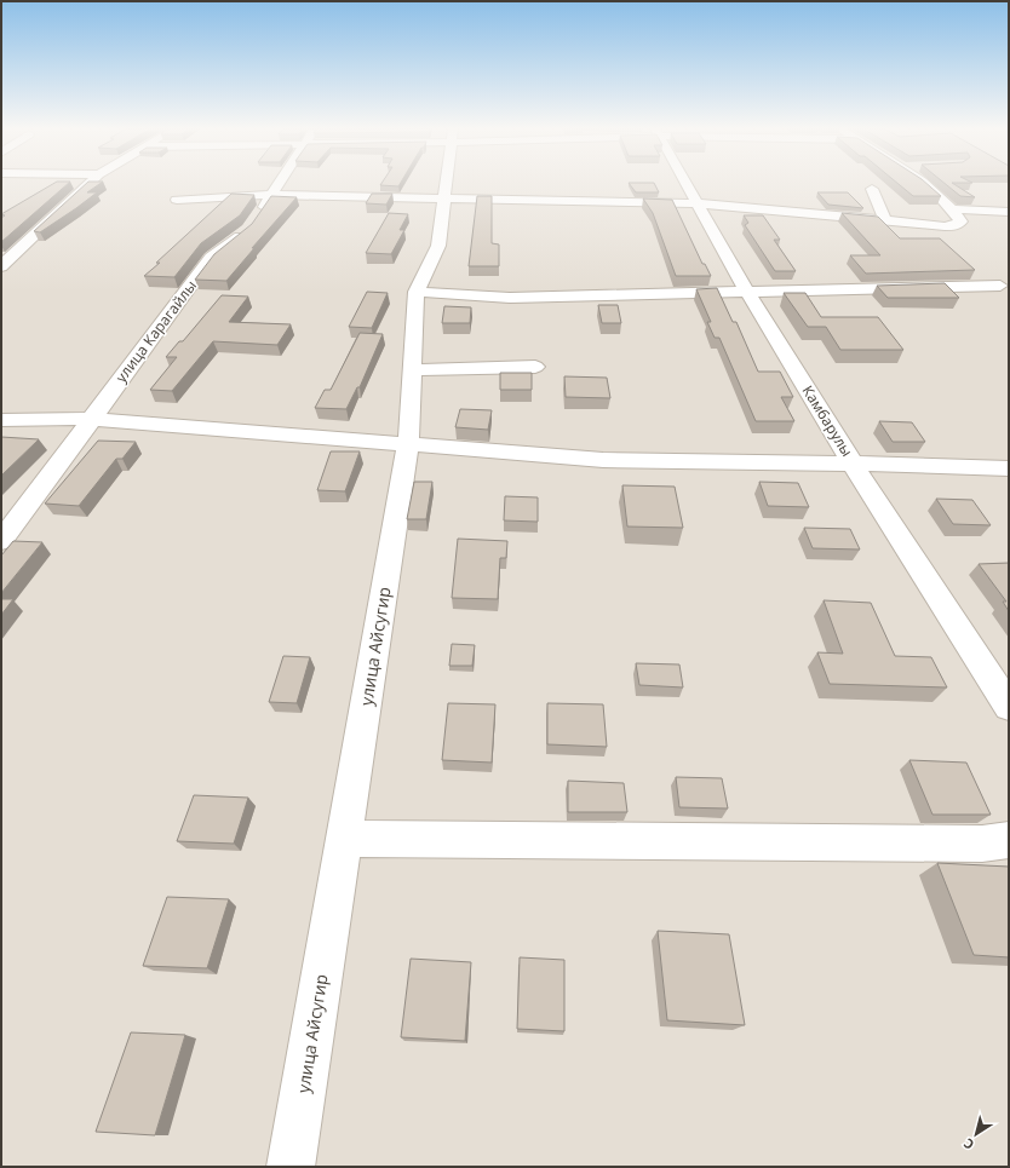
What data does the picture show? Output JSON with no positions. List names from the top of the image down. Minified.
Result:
{"streets":{"street":["улица Карагайлы","Камбарулы","улица Айсугир"]},"north":"bottom left"}
